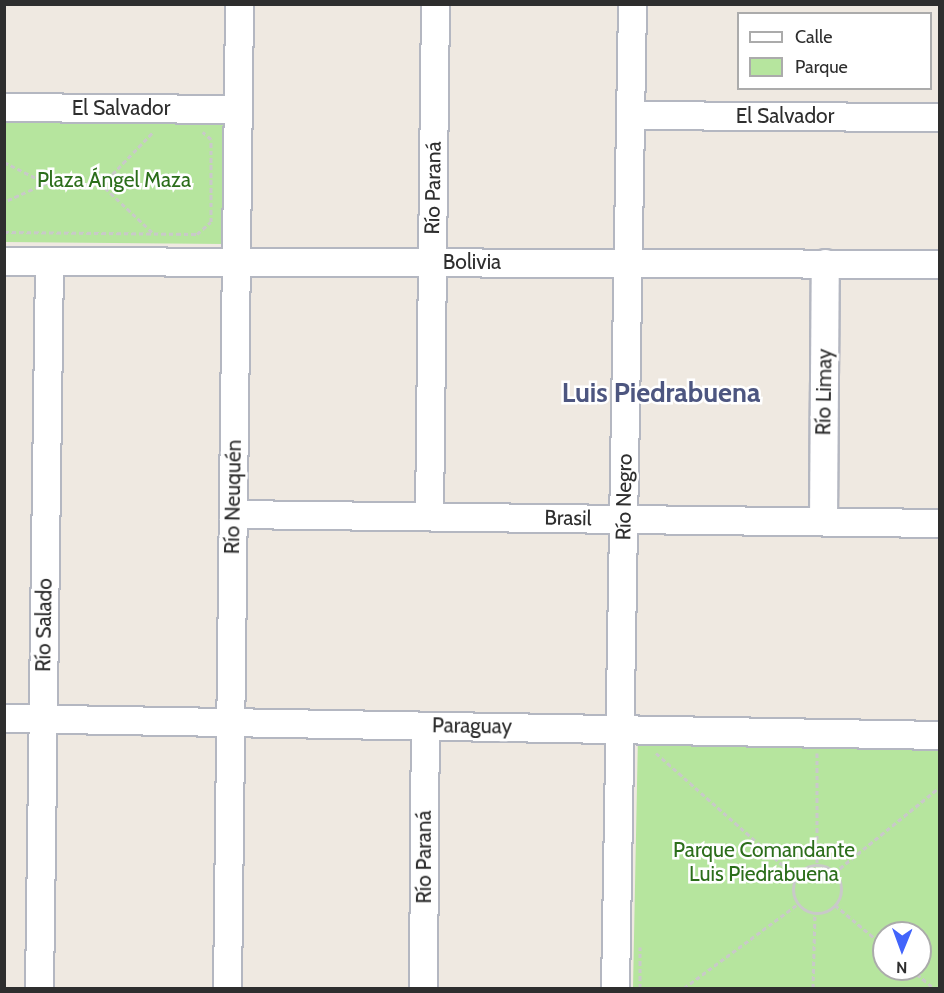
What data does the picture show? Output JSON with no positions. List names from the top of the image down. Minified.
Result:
{"streets":{"street":["El Salvador","Río Paraná","Bolivia","Río Limay","Río Neuquén","Río Negro","Brasil","Río Salado","Paraguay"]},"crossings":[["El Salvador","Río Neuquén"],["El Salvador","Río Negro"],["Río Paraná","Bolivia"],["Río Paraná","Brasil"],["Río Paraná","Paraguay"],["Bolivia","Río Limay"],["Bolivia","Río Neuquén"],["Bolivia","Río Negro"],["Bolivia","Río Salado"],["Río Limay","Brasil"],["Río Neuquén","Brasil"],["Río Neuquén","Paraguay"],["Río Negro","Brasil"],["Río Negro","Paraguay"],["Río Salado","Paraguay"]],"districts":["Luis Piedrabuena"],"parks":["Plaza Ángel Maza","Parque Comandante Luis Piedrabuena"],"legend":["Calle","Parque"],"north":"bottom"}
